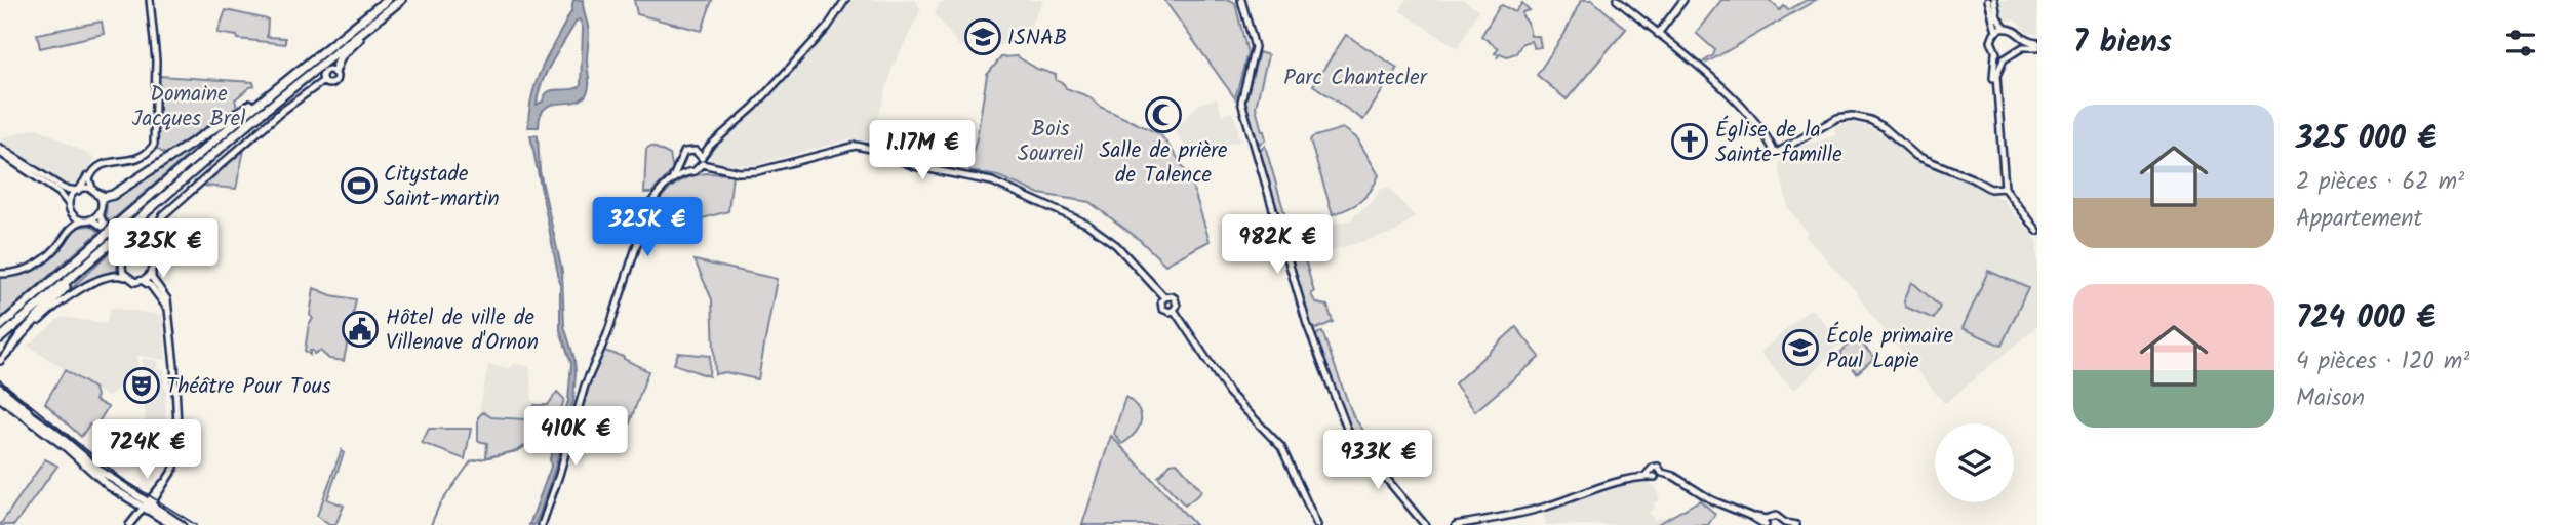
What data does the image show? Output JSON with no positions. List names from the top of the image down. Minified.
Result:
{"parks":["Parc Chantecler","Domaine Jacques Brel","Bois Sourreil"],"places":{"school or university":["ISNAB","École primaire Paul Lapie"],"mosque":["Salle de prière de Talence"],"church":["Église de la Sainte-famille"],"sports":["Citystade Saint-martin"],"public building":["Hôtel de ville de Villenave d'Ornon"],"theatre":["Théâtre Pour Tous"]},"page":{"heading":"7 biens","list":[{"name":"325 000 €","note":"2 pièces · 62 m² · Appartement"},{"name":"724 000 €","note":"4 pièces · 120 m² · Maison"}],"price":["1.17M €","325K €","982K €","325K €","410K €","724K €","933K €"]}}
